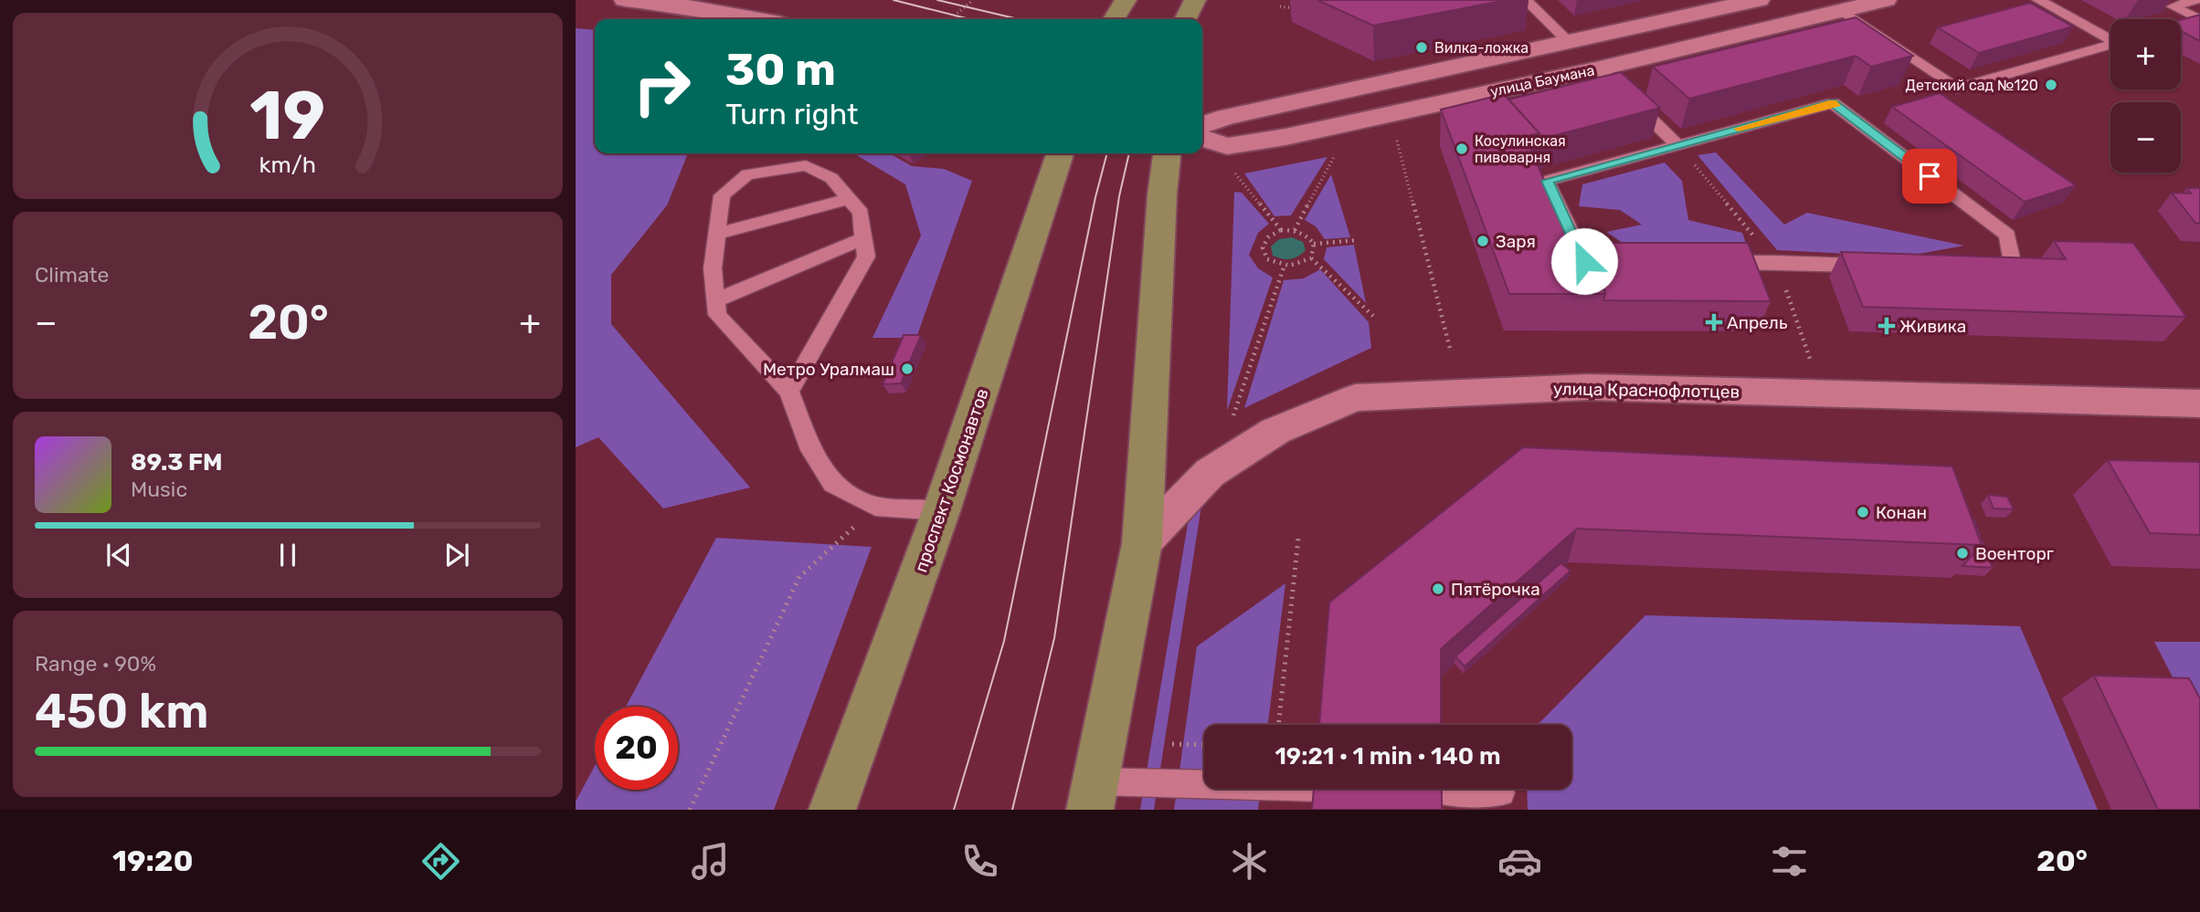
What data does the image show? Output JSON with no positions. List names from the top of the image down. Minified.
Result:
{"streets":{"main road":["улица Баумана","улица Краснофлотцев","проспект Космонавтов"]},"places":{"other":["Вилка-ложка","Детский сад №120","Косулинская пивоварня","Заря","Метро Уралмаш","Конан","Военторг","Пятёрочка"],"health":["Апрель","Живика"]},"page":{"map_buttons":["+","−"],"turn":["30 m","Turn right"],"tile":["Climate",["Range · 90%","450 km"]],"heat":["−","20°","+"],"song":["89.3 FM","Music"],"limit":"20","trip":"19:21 · 1 min · 140 m","tabs":["19:20","20°"],"gauge":["19","km/h"]}}
